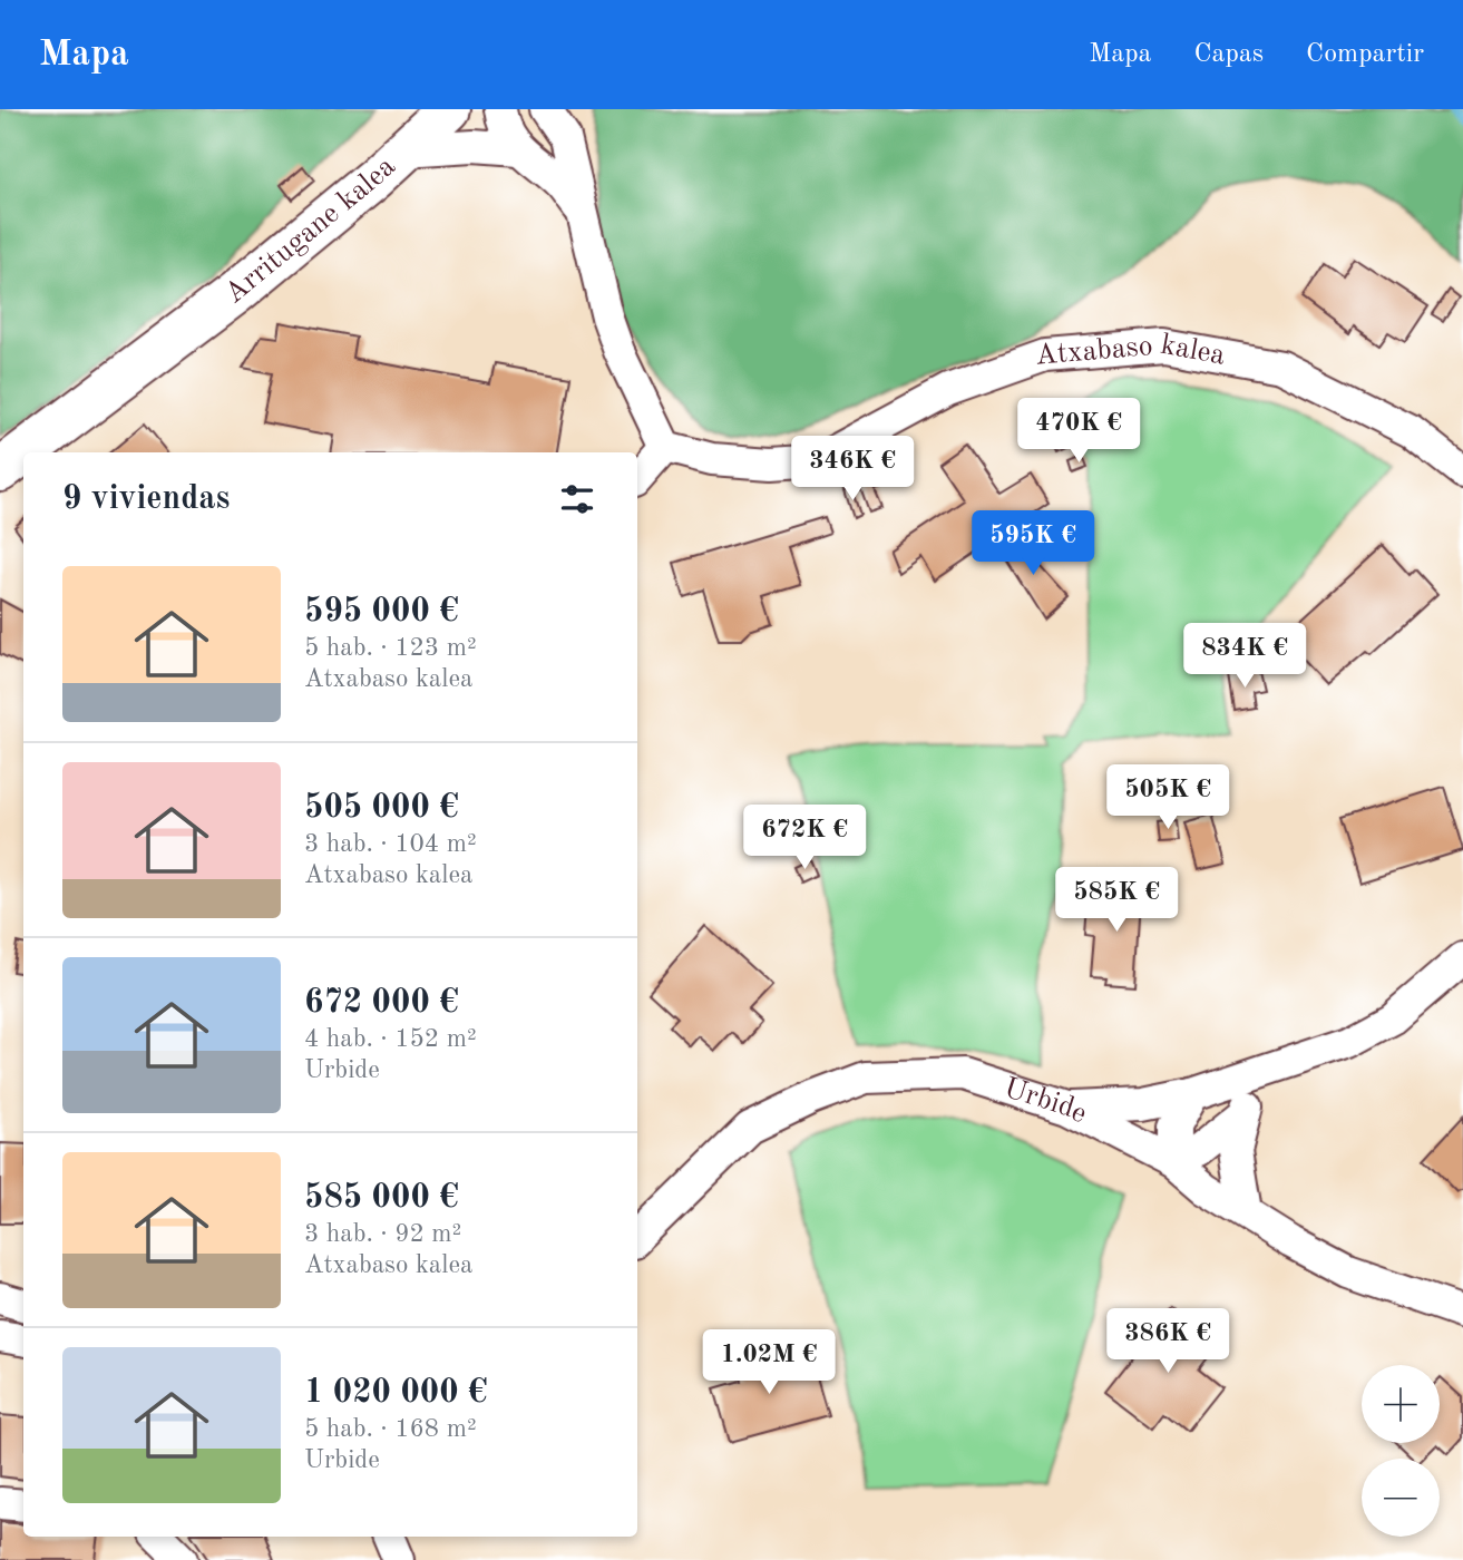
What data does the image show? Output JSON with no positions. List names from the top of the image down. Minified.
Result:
{"streets":{"street":["Arritugane kalea","Atxabaso kalea","Urbide"]},"page":{"header":"Mapa","nav":["Mapa","Capas","Compartir"],"price":["470K €","346K €","595K €","834K €","505K €","672K €","585K €","386K €","1.02M €"],"heading":"9 viviendas","list":[{"name":"595 000 €","note":"5 hab. · 123 m² · Atxabaso kalea"},{"name":"505 000 €","note":"3 hab. · 104 m² · Atxabaso kalea"},{"name":"672 000 €","note":"4 hab. · 152 m² · Urbide"},{"name":"585 000 €","note":"3 hab. · 92 m² · Atxabaso kalea"},{"name":"1 020 000 €","note":"5 hab. · 168 m² · Urbide"}],"map_buttons":["+","−"]}}
